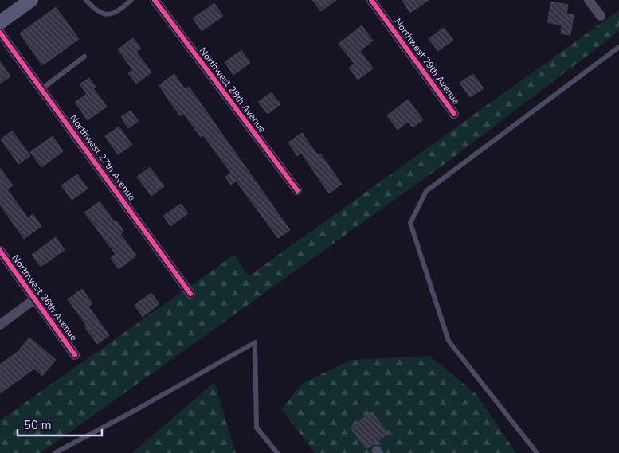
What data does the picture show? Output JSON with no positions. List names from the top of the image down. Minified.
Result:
{"streets":{"street":["Northwest 29th Avenue","Northwest 28th Avenue","Northwest 27th Avenue","Northwest 26th Avenue"]},"scale_bar":"50 m"}
